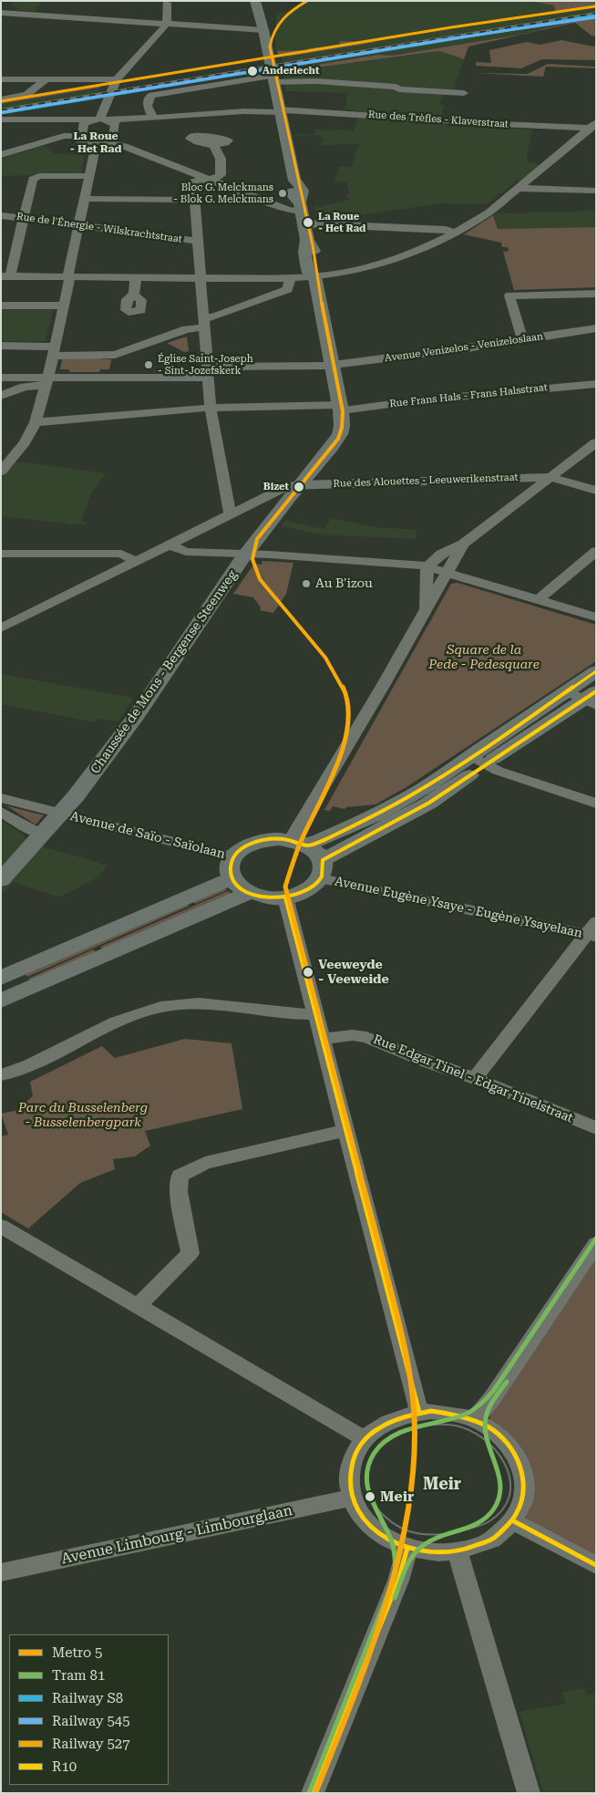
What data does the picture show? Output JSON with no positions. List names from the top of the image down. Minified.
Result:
{"streets":{"main road":["Chaussée de Mons - Bergense Steenweg"],"street":["Rue des Trèfles - Klaverstraat","Rue de l'Énergie - Wilskrachtstraat","Avenue Venizelos - Venizeloslaan","Rue Frans Hals - Frans Halsstraat","Rue des Alouettes - Leeuwerikenstraat","Avenue de Saïo - Saïolaan","Avenue Eugène Ysaye - Eugène Ysayelaan","Rue Edgar Tinel - Edgar Tinelstraat","Avenue Limbourg - Limbourglaan"]},"crossings":[["Rue des Trèfles - Klaverstraat","Chaussée de Mons - Bergense Steenweg"],["Avenue Venizelos - Venizeloslaan","Chaussée de Mons - Bergense Steenweg"],["Rue Frans Hals - Frans Halsstraat","Chaussée de Mons - Bergense Steenweg"],["Rue des Alouettes - Leeuwerikenstraat","Chaussée de Mons - Bergense Steenweg"],["Chaussée de Mons - Bergense Steenweg","Avenue de Saïo - Saïolaan"],["Avenue de Saïo - Saïolaan","Avenue Eugène Ysaye - Eugène Ysayelaan"]],"districts":["La Roue - Het Rad","Meir"],"parks":["Square de la Pede - Pedesquare","Parc du Busselenberg - Busselenbergpark"],"places":["Anderlecht","Bloc G. Melckmans - Blok G. Melckmans","La Roue - Het Rad","Église Saint-Joseph - Sint-Jozefskerk","Bizet","Au B'izou","Veeweyde - Veeweide","Meir"],"lines":["metro line 5","rail line 527","rail line S8","rail line 545","transit line R10","tram line 81"],"legend":["Metro 5","Tram 81","Railway S8","Railway 545","Railway 527","R10"]}
